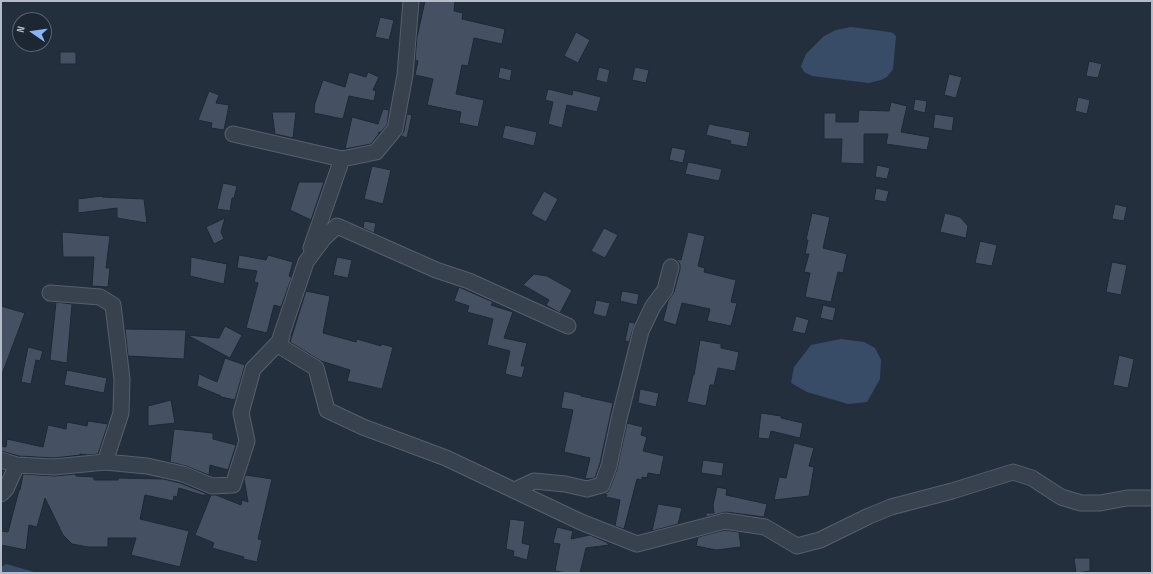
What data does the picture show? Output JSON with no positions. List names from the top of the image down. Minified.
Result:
{"north":"left"}
